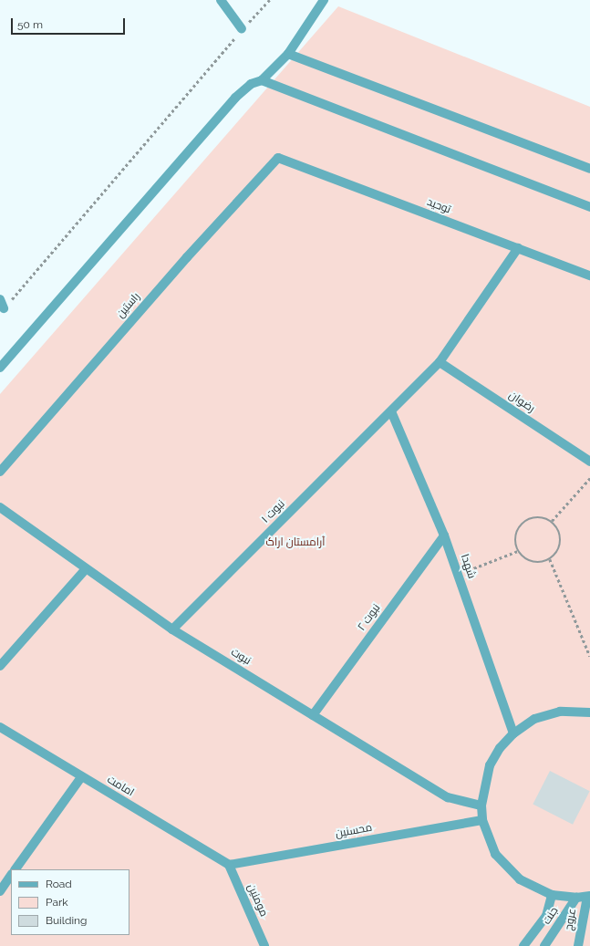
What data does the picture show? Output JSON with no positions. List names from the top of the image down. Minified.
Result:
{"streets":{"street":["توحید","راستین","رضوان","نبوت ۱","شهدا","نبوت ۲","نبوت","امامت","محسنین","مومنین","جنت","عروج"]},"crossings":[["توحید","راستین"],["توحید","نبوت ۱"],["رضوان","نبوت ۱"],["نبوت ۱","شهدا"],["نبوت ۱","نبوت"],["شهدا","نبوت ۲"],["نبوت ۲","نبوت"],["امامت","محسنین"],["امامت","مومنین"],["محسنین","مومنین"]],"parks":["آرامستان اراک"],"legend":["Road","Park","Building"],"scale_bar":"50 m"}
